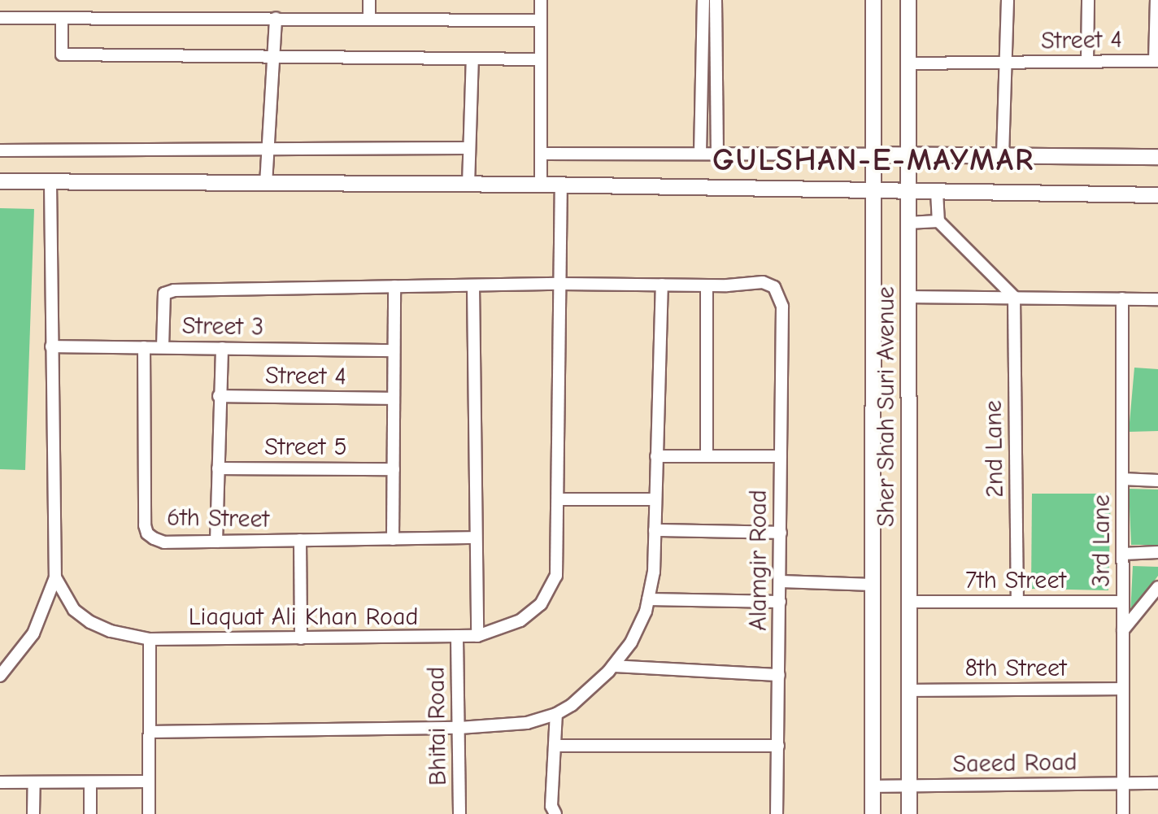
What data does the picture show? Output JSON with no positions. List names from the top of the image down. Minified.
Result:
{"streets":{"street":["Street 4","Street 3","Sher Shah Suri Avenue","Street 5","2nd Lane","6th Street","3rd Lane","Alamgir Road","7th Street","Liaquat Ali Khan Road","8th Street","Bhitai Road","Saeed Road"]},"crossings":[["Street 3","6th Street"],["Street 3","Liaquat Ali Khan Road"],["Sher Shah Suri Avenue","7th Street"],["Sher Shah Suri Avenue","8th Street"],["Sher Shah Suri Avenue","Saeed Road"],["2nd Lane","7th Street"],["3rd Lane","7th Street"],["3rd Lane","8th Street"],["3rd Lane","Saeed Road"],["Liaquat Ali Khan Road","Bhitai Road"]],"districts":["GULSHAN-E-MAYMAR"]}
